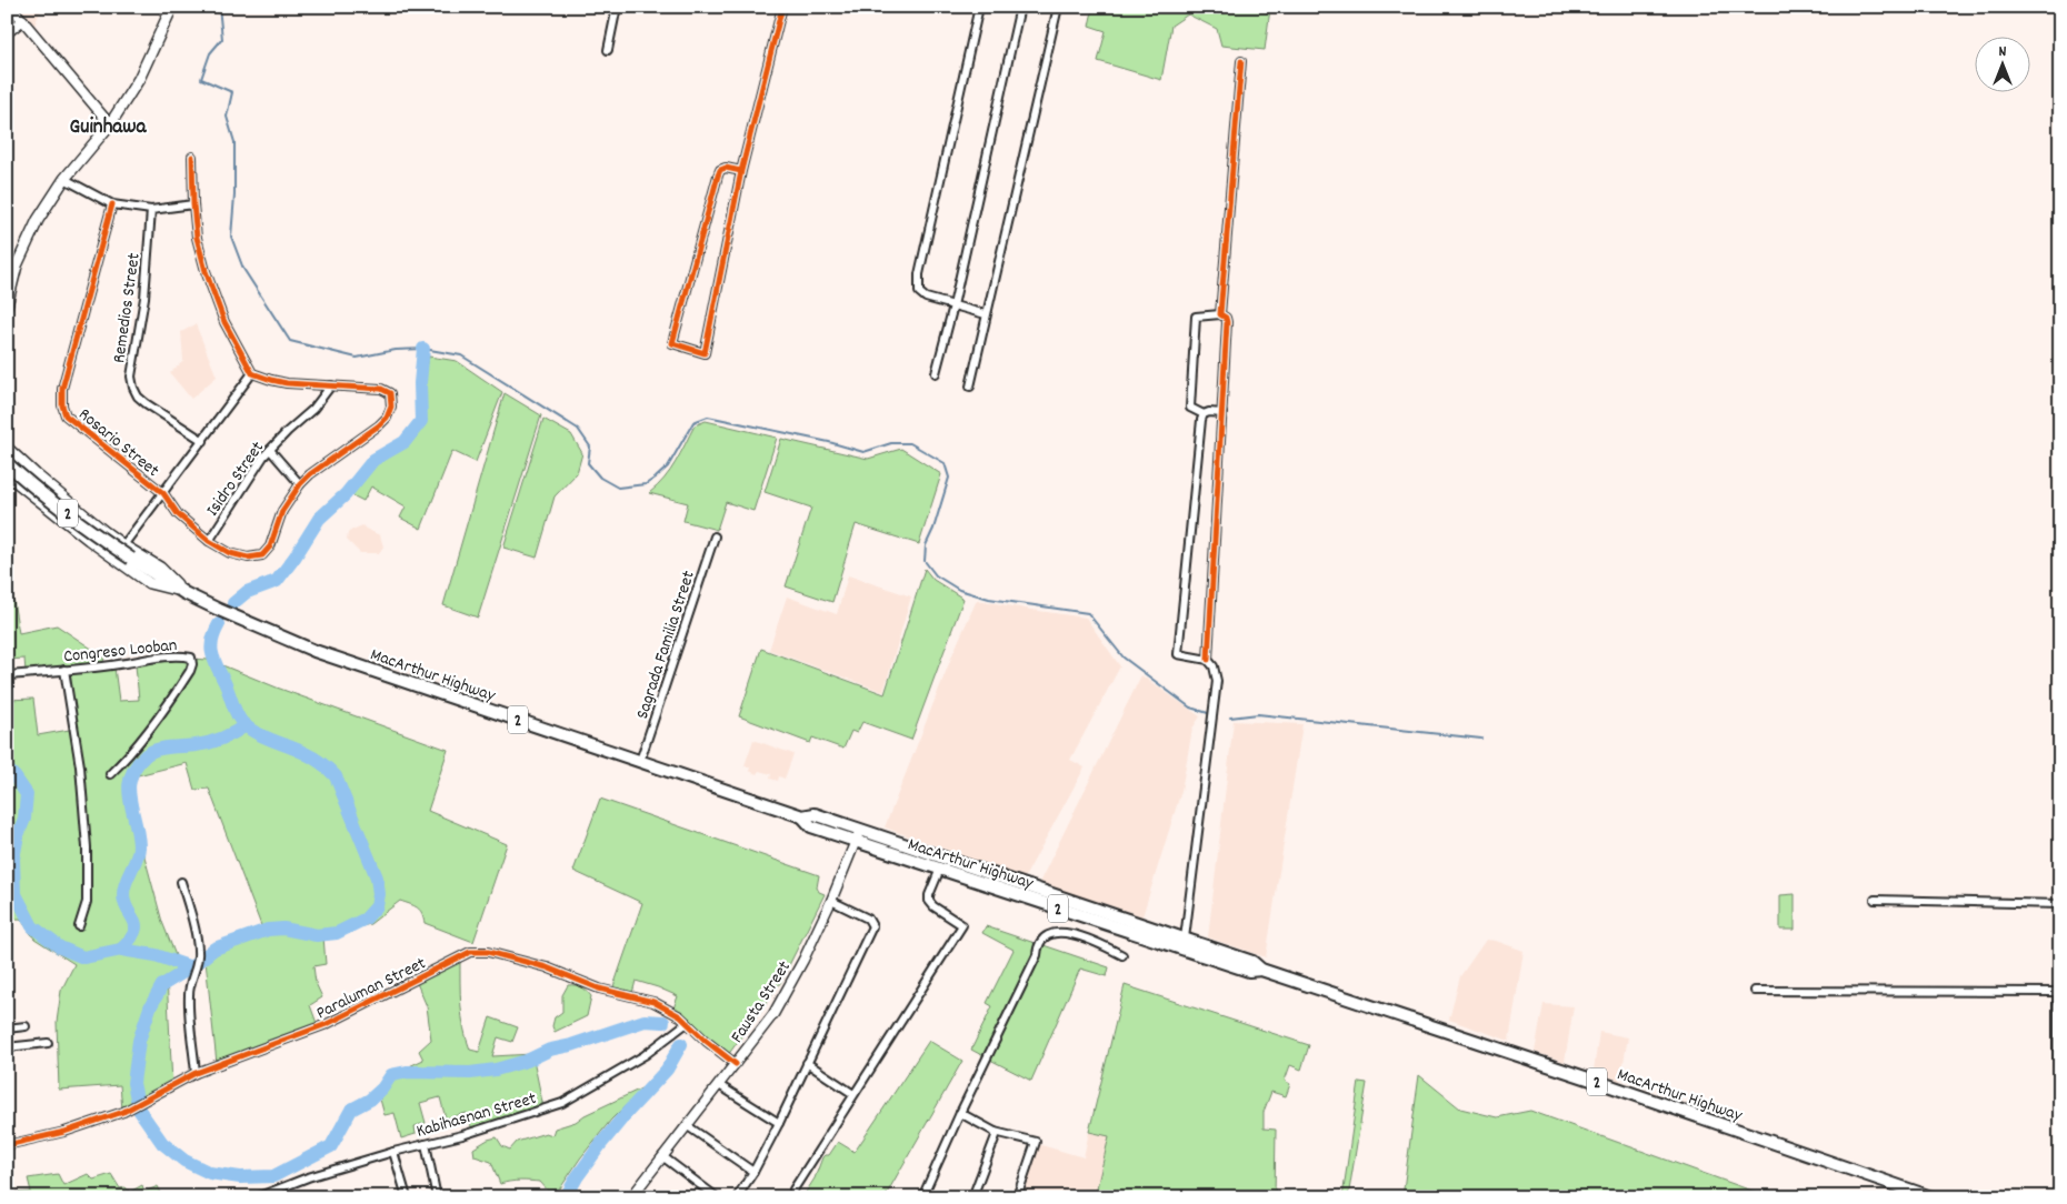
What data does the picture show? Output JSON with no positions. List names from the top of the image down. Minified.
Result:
{"streets":{"highway":["2","MacArthur Highway"],"street":["Remedios Street","Rosario Street","Isidro Street","Sagrada Familia Street","Congreso Looban","Paraluman Street","Fausta Street","Kabihasnan Street"]},"crossings":[["Rosario Street","Isidro Street"],["Sagrada Familia Street","MacArthur Highway"],["MacArthur Highway","Fausta Street"],["Paraluman Street","Fausta Street"],["Paraluman Street","Kabihasnan Street"]],"districts":["Guinhawa"],"north":"top"}
